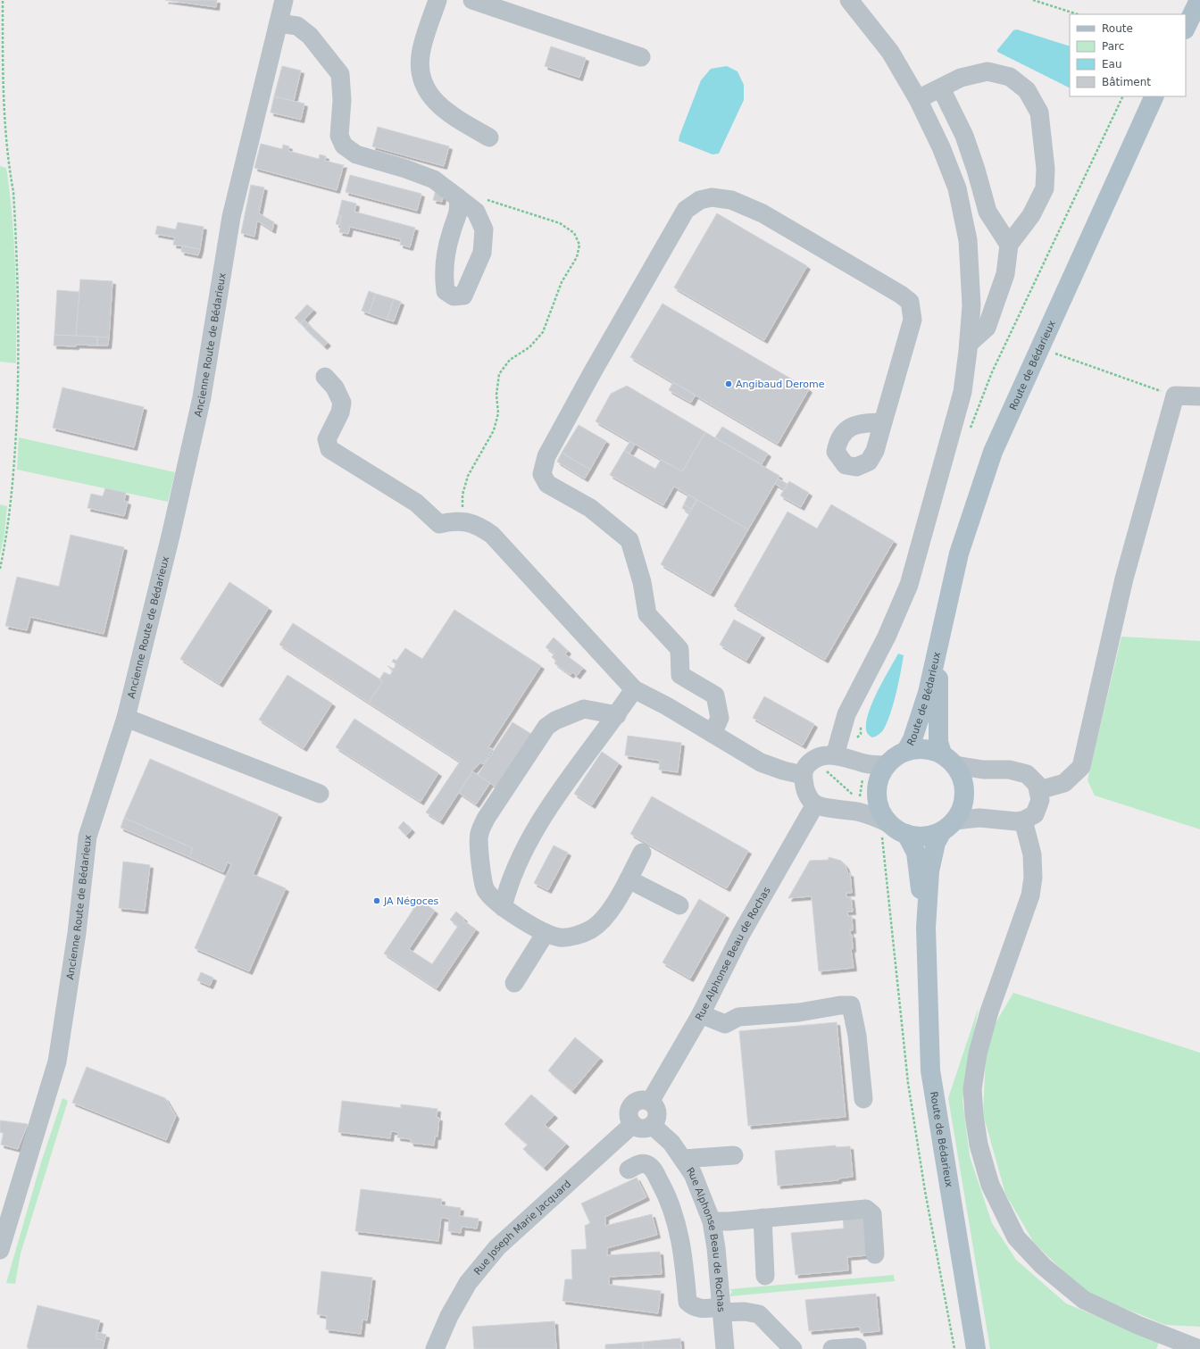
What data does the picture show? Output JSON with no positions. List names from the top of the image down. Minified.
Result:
{"streets":{"main road":["Route de Bédarieux"],"street":["Ancienne Route de Bédarieux","Rue Alphonse Beau de Rochas","Rue Joseph Marie Jacquard"]},"crossings":[["Rue Alphonse Beau de Rochas","Rue Joseph Marie Jacquard"]],"places":["Angibaud Derome","JA Négoces"],"legend":["Route","Parc","Eau","Bâtiment"]}
